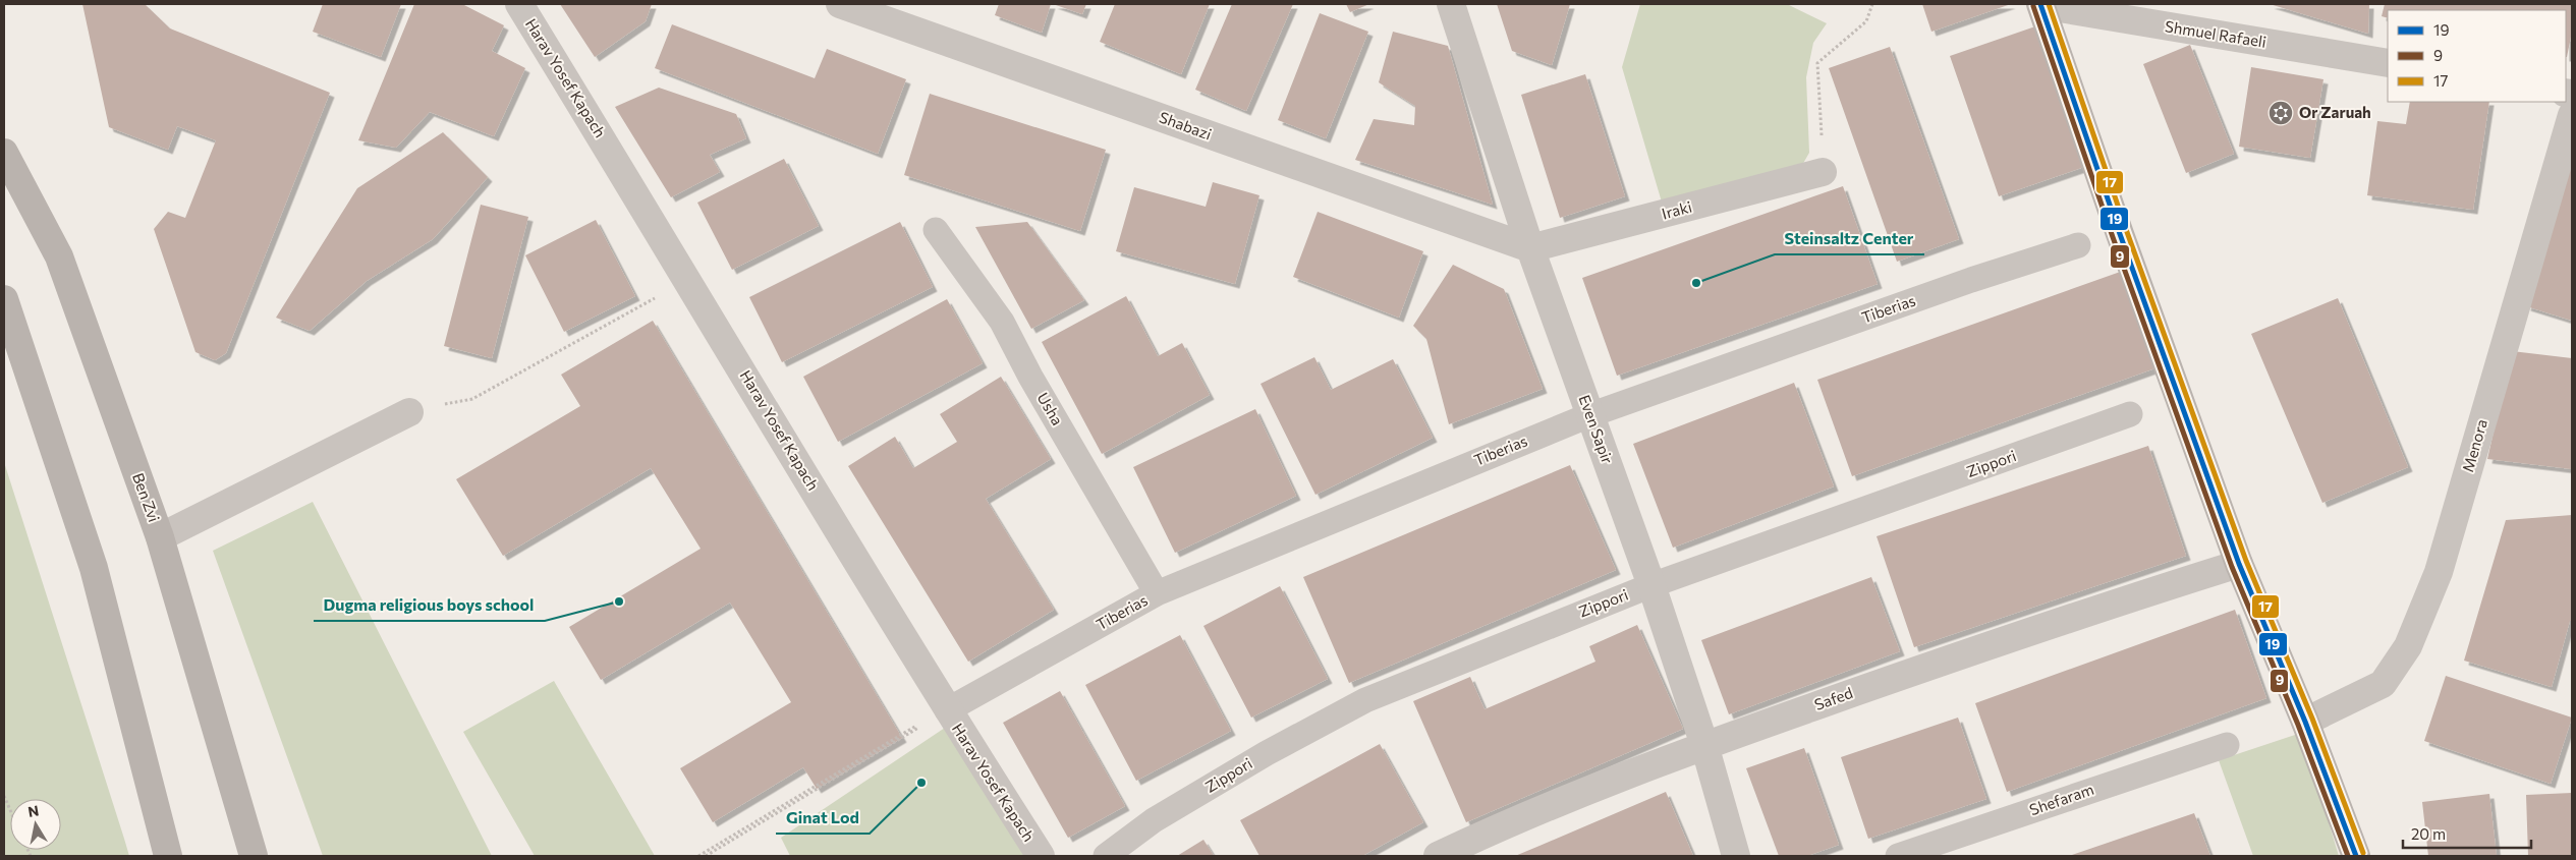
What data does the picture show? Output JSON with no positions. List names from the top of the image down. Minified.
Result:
{"streets":{"main road":["Ben Zvi"],"street":["Shmuel Rafaeli","Harav Yosef Kapach","Shabazi","Iraki","Even Sapir","Menora","Safed"],"lane":["Tiberias","Usha","Zippori","Shefaram"]},"crossings":[["Harav Yosef Kapach","Tiberias"],["Shabazi","Iraki"],["Shabazi","Even Sapir"],["Iraki","Even Sapir"],["Tiberias","Usha"],["Tiberias","Even Sapir"],["Even Sapir","Zippori"],["Even Sapir","Safed"]],"places":{"synagogue":["Or Zaruah"],"other":["Steinsaltz Center","Dugma religious boys school","Ginat Lod"]},"lines":["transit line 19","transit line 17","transit line 9"],"legend":["19","9","17"],"scale_bar":"20 m","north":"top"}
